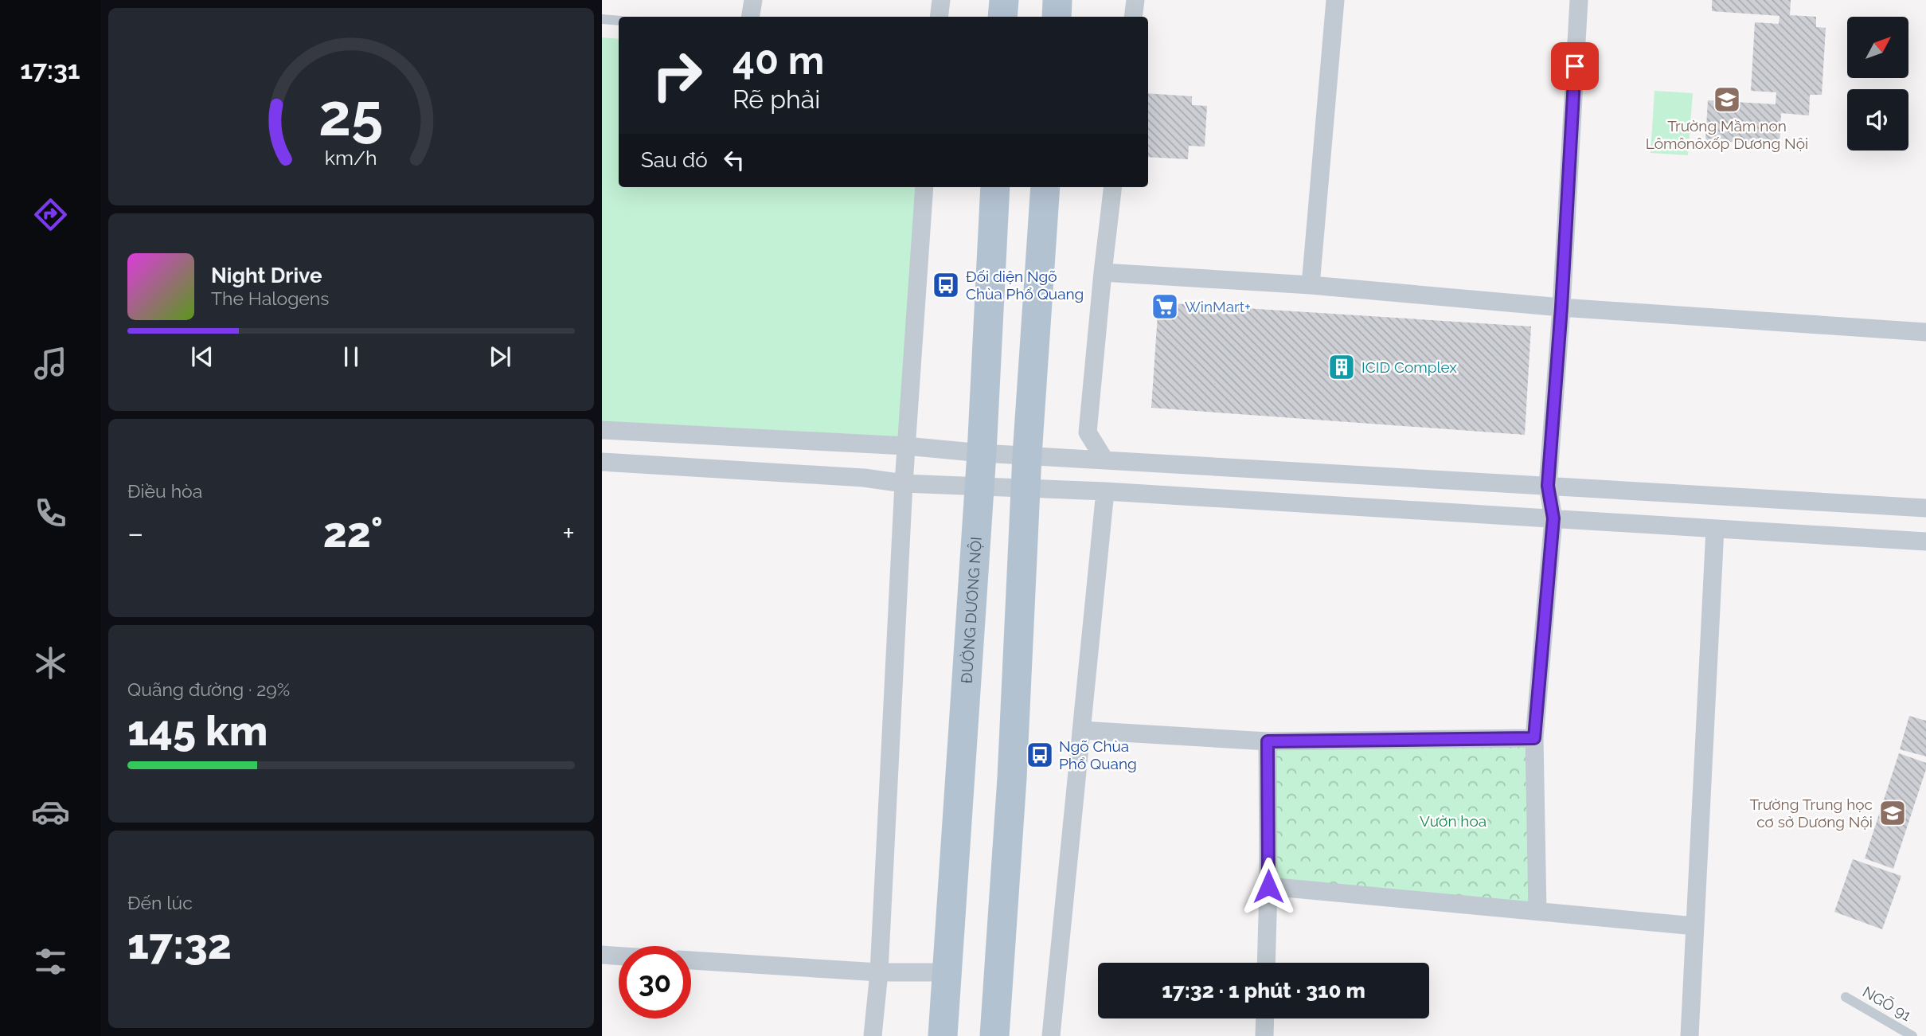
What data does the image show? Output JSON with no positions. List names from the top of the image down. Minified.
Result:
{"streets":{"main road":["ĐƯỜNG DƯƠNG NỘI"],"lane":["NGÕ 91"]},"parks":["Vườn hoa"],"places":{"school or university":["Trường Mầm non Lômônôxốp Dương Nội","Trường Trung học cơ sở Dương Nội"],"bus stop":["Đối diện Ngõ Chùa Phổ Quang","Ngõ Chùa Phổ Quang"],"supermarket":["WinMart+"],"building":["ICID Complex"]},"north":"top right","page":{"tabs":"17:31","turn":["40 m","Rẽ phải"],"then":"Sau đó","song":["Night Drive","The Halogens"],"tile":["Điều hòa",["Quãng đường · 29%","145 km"],["Đến lúc","17:32"]],"heat":["−","22°","+"],"limit":"30","trip":"17:32 · 1 phút · 310 m","gauge":["25","km/h"]}}
